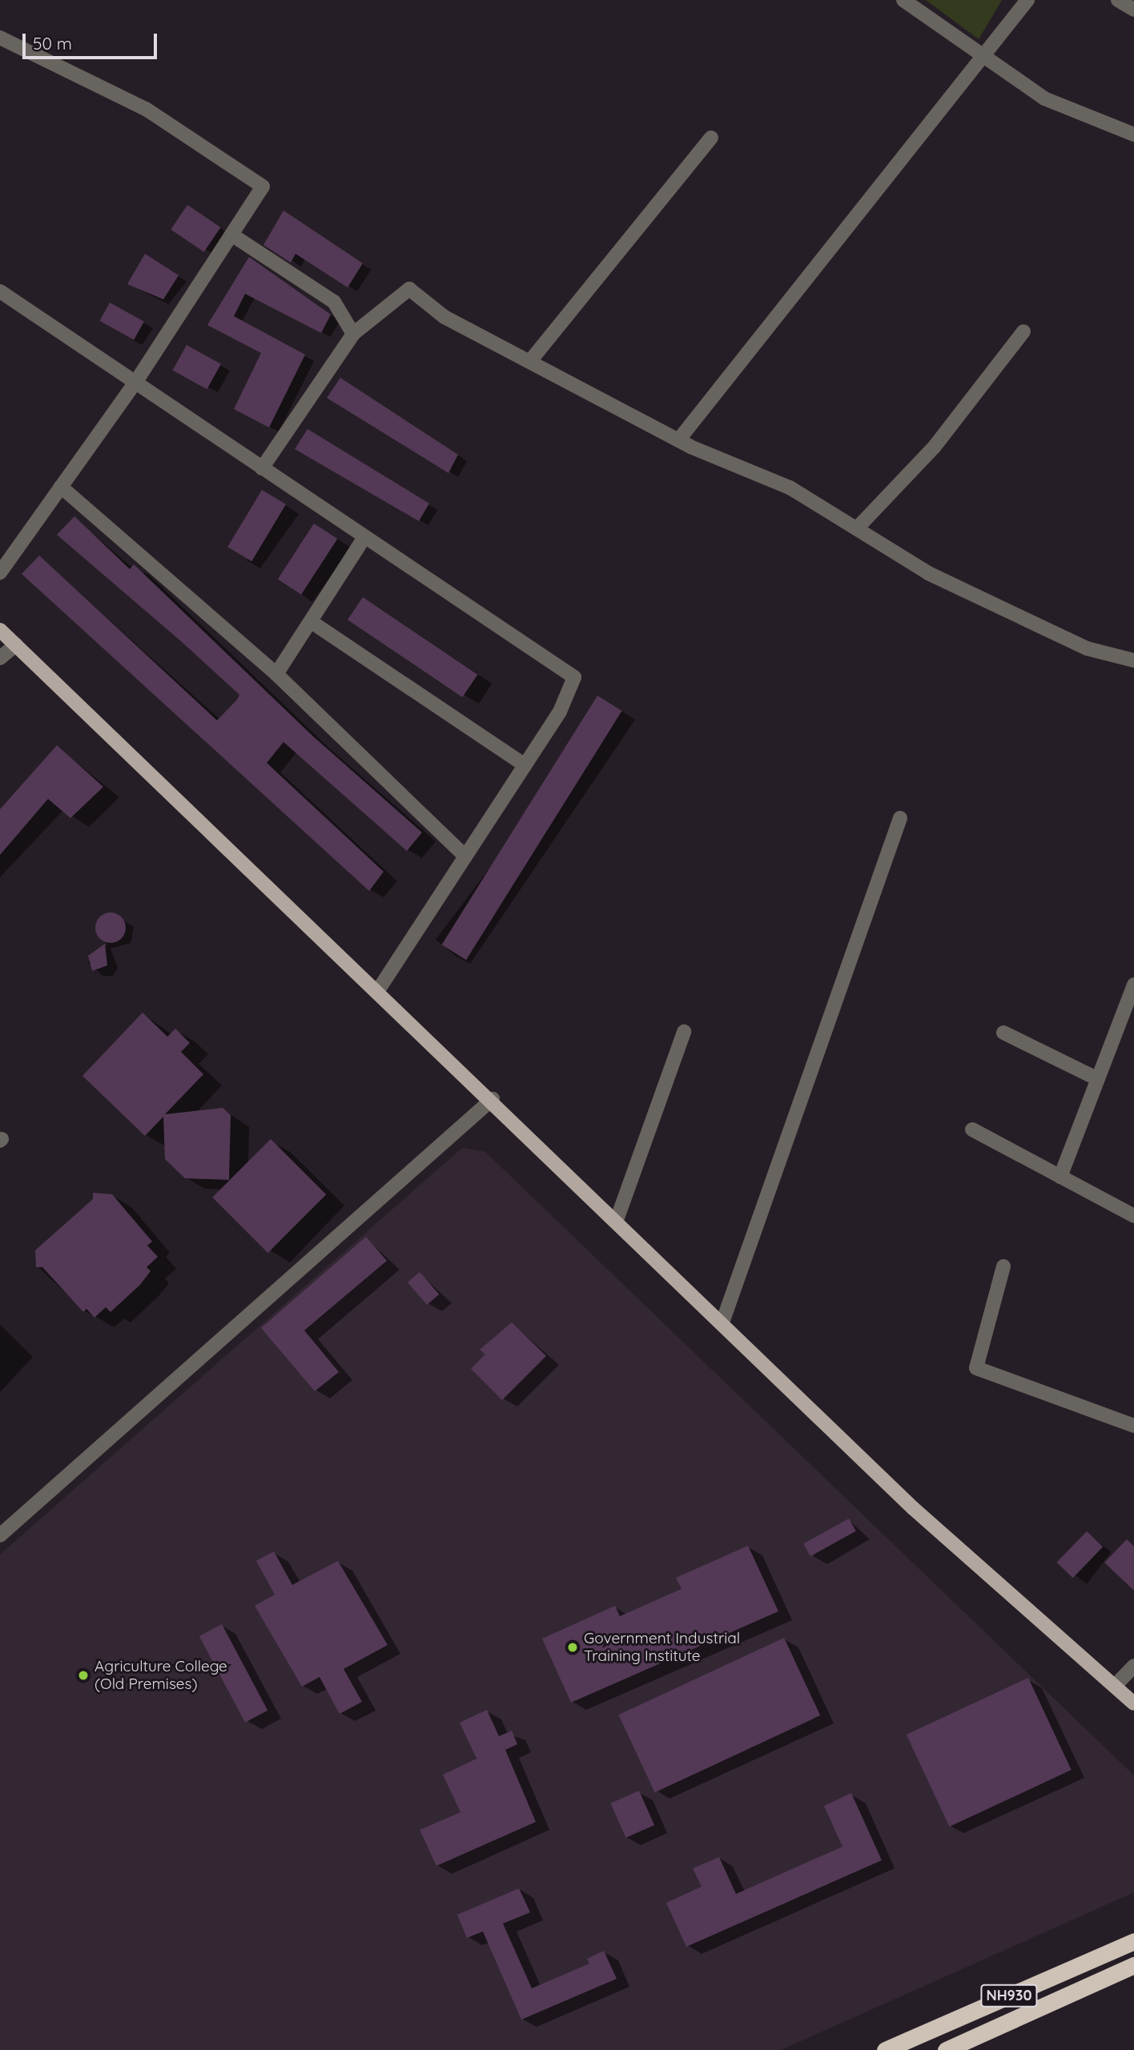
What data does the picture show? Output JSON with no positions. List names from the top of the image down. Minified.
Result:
{"streets":{"highway":["NH930"]},"places":["Government Industrial Training Institute","Agriculture College (Old Premises)"],"scale_bar":"50 m"}
